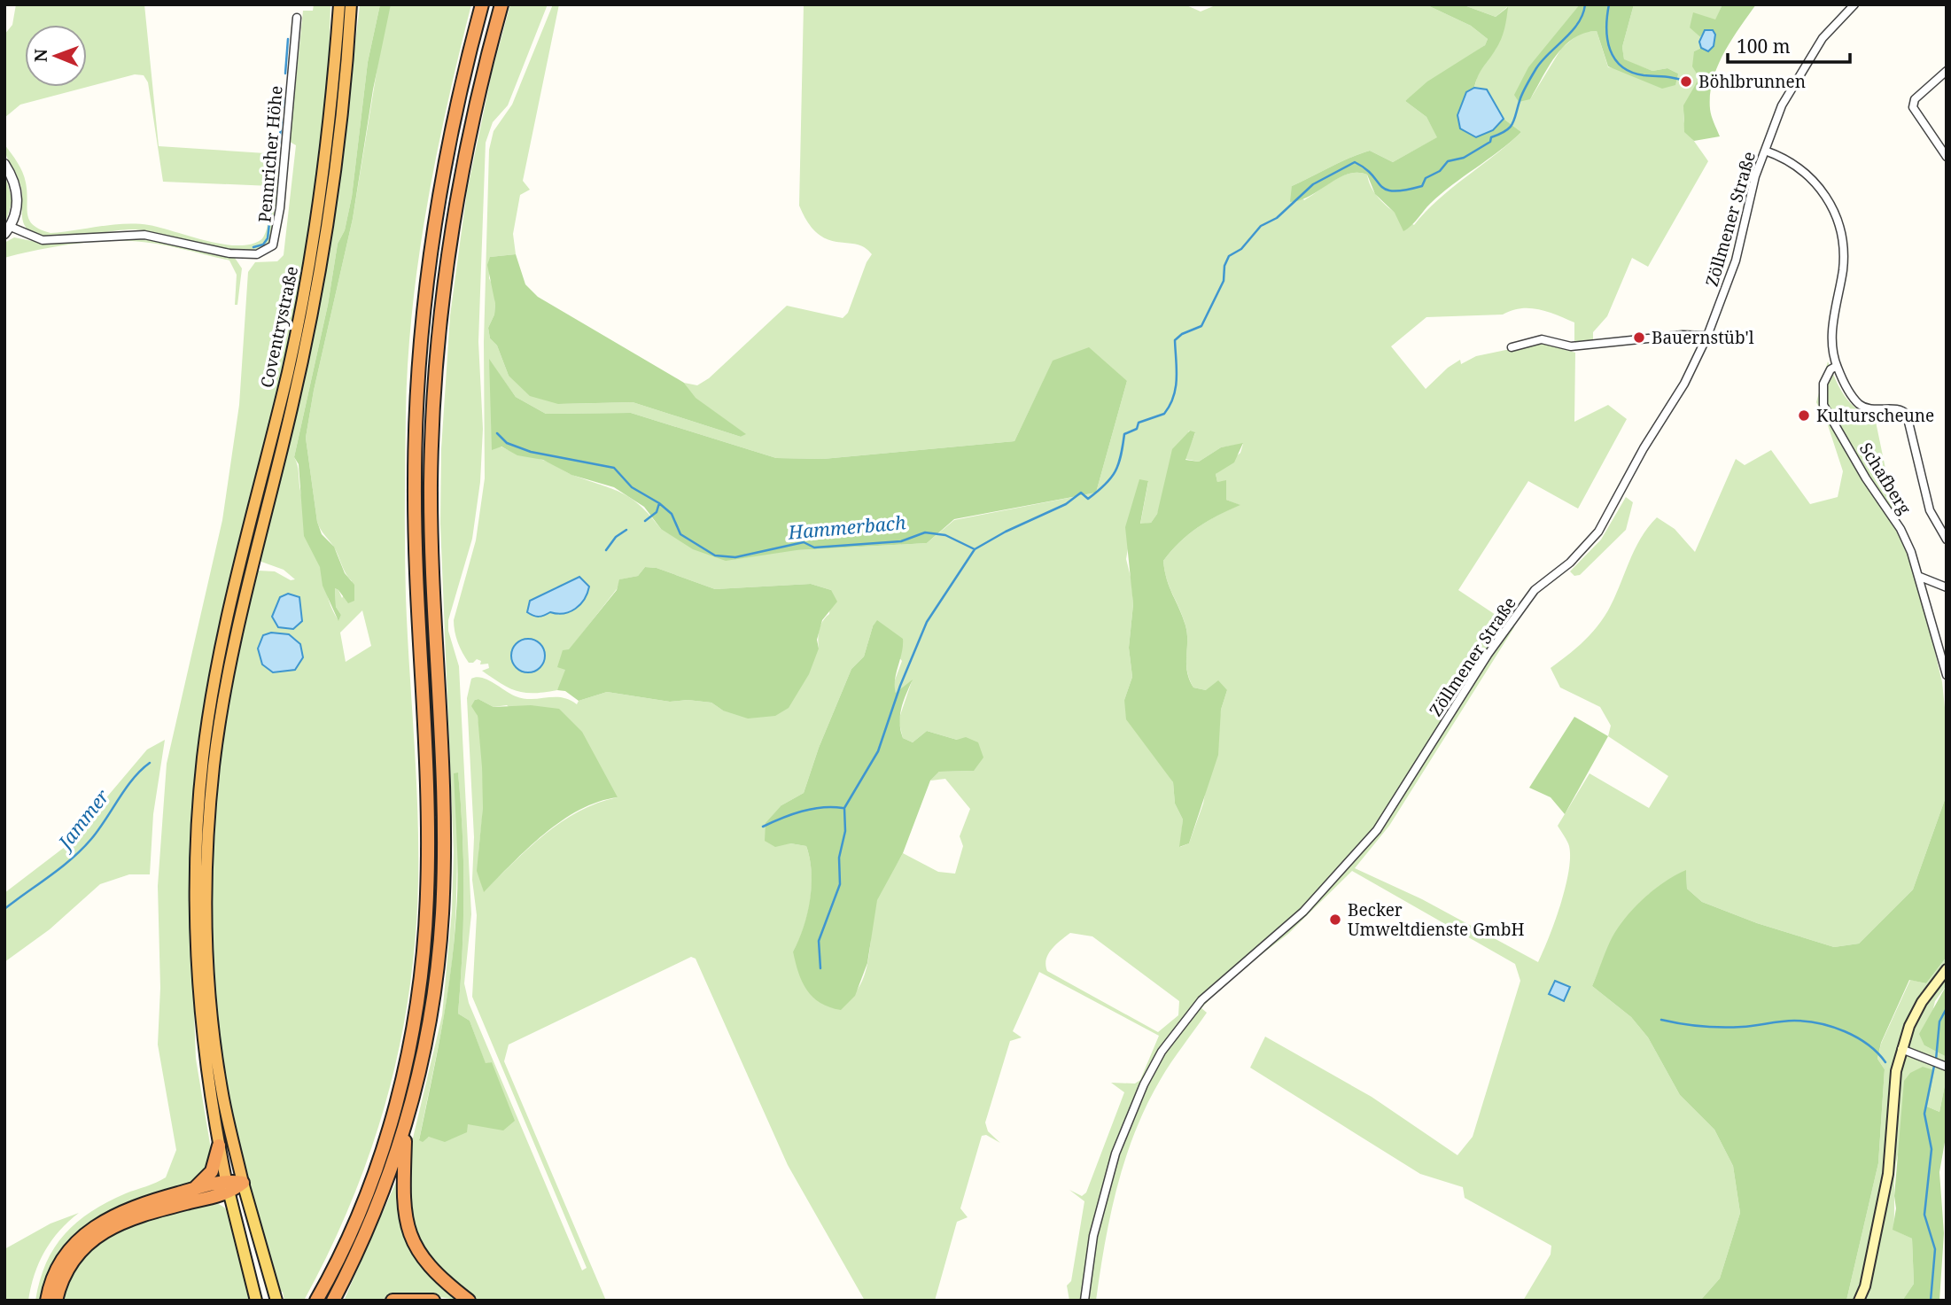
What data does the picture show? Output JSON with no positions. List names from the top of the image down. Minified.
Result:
{"streets":{"highway":["Coventrystraße"],"street":["Pennricher Höhe","Zöllmener Straße","Schafberg"]},"water":["Hammerbach","Jammer"],"places":["Böhlbrunnen","Bauernstüb'l","Kulturscheune","Becker Umweltdienste GmbH"],"scale_bar":"100 m","north":"left"}
